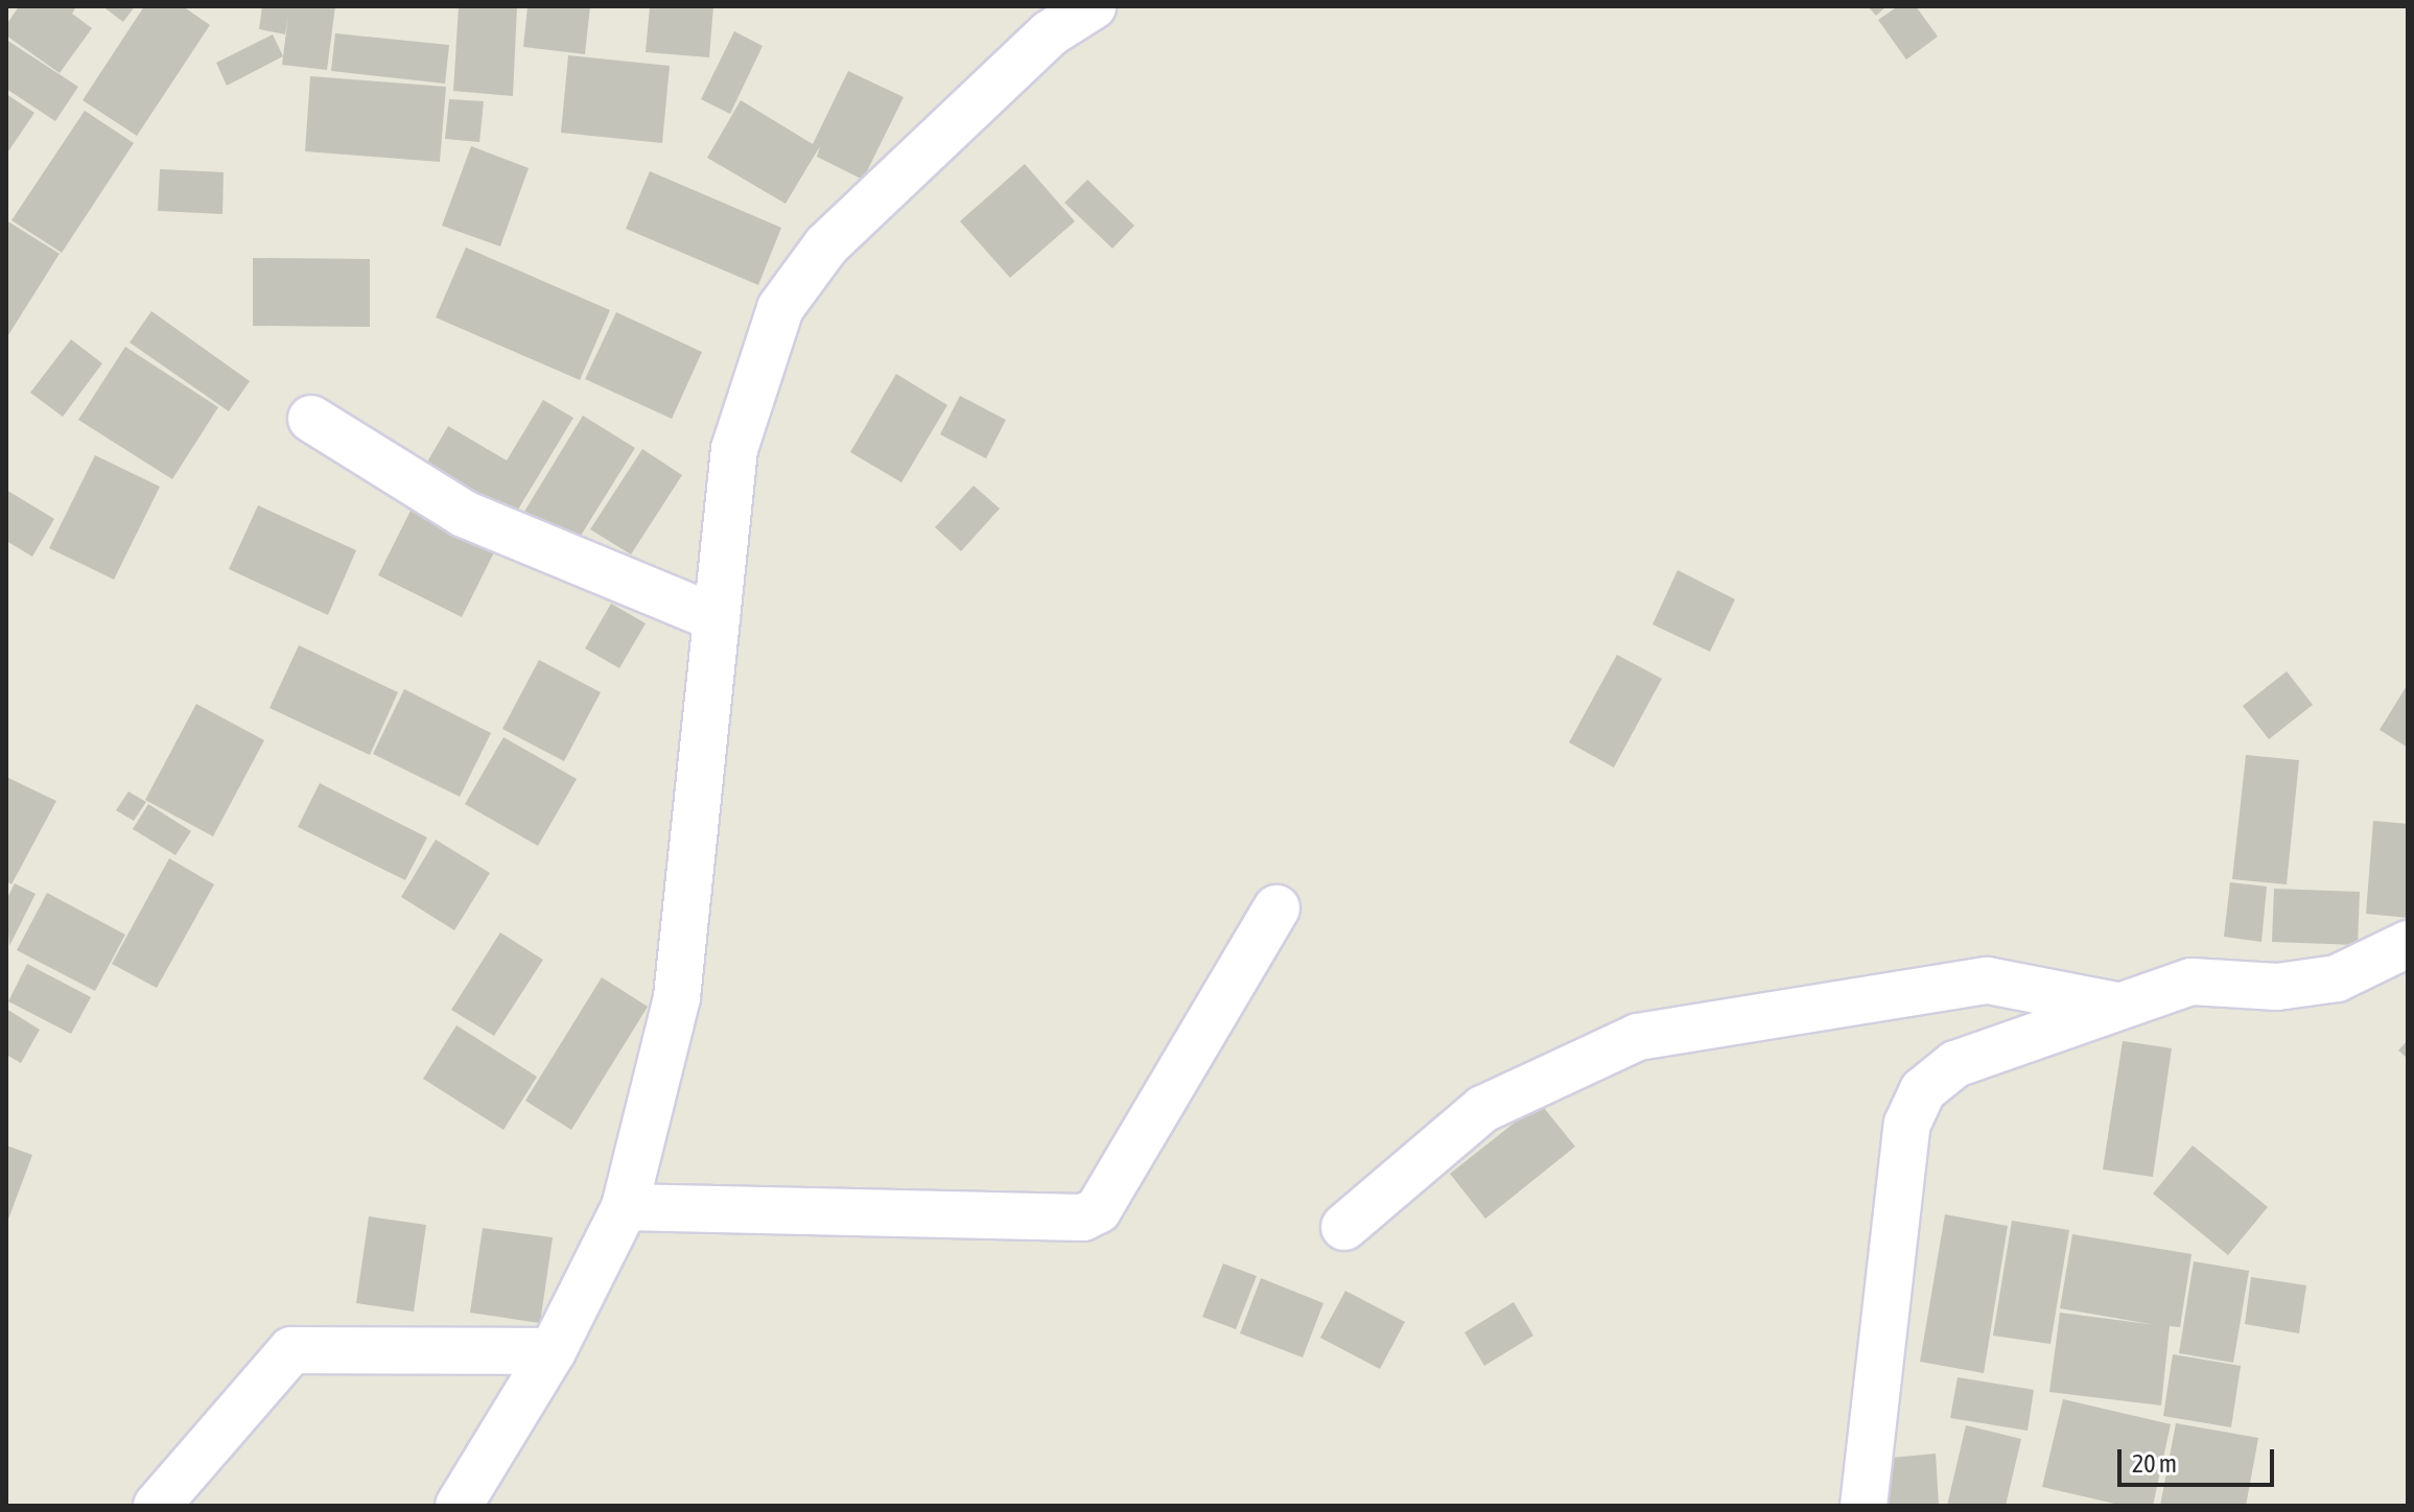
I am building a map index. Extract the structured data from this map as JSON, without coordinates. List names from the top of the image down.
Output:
{
  "scale_bar": "20 m"
}
